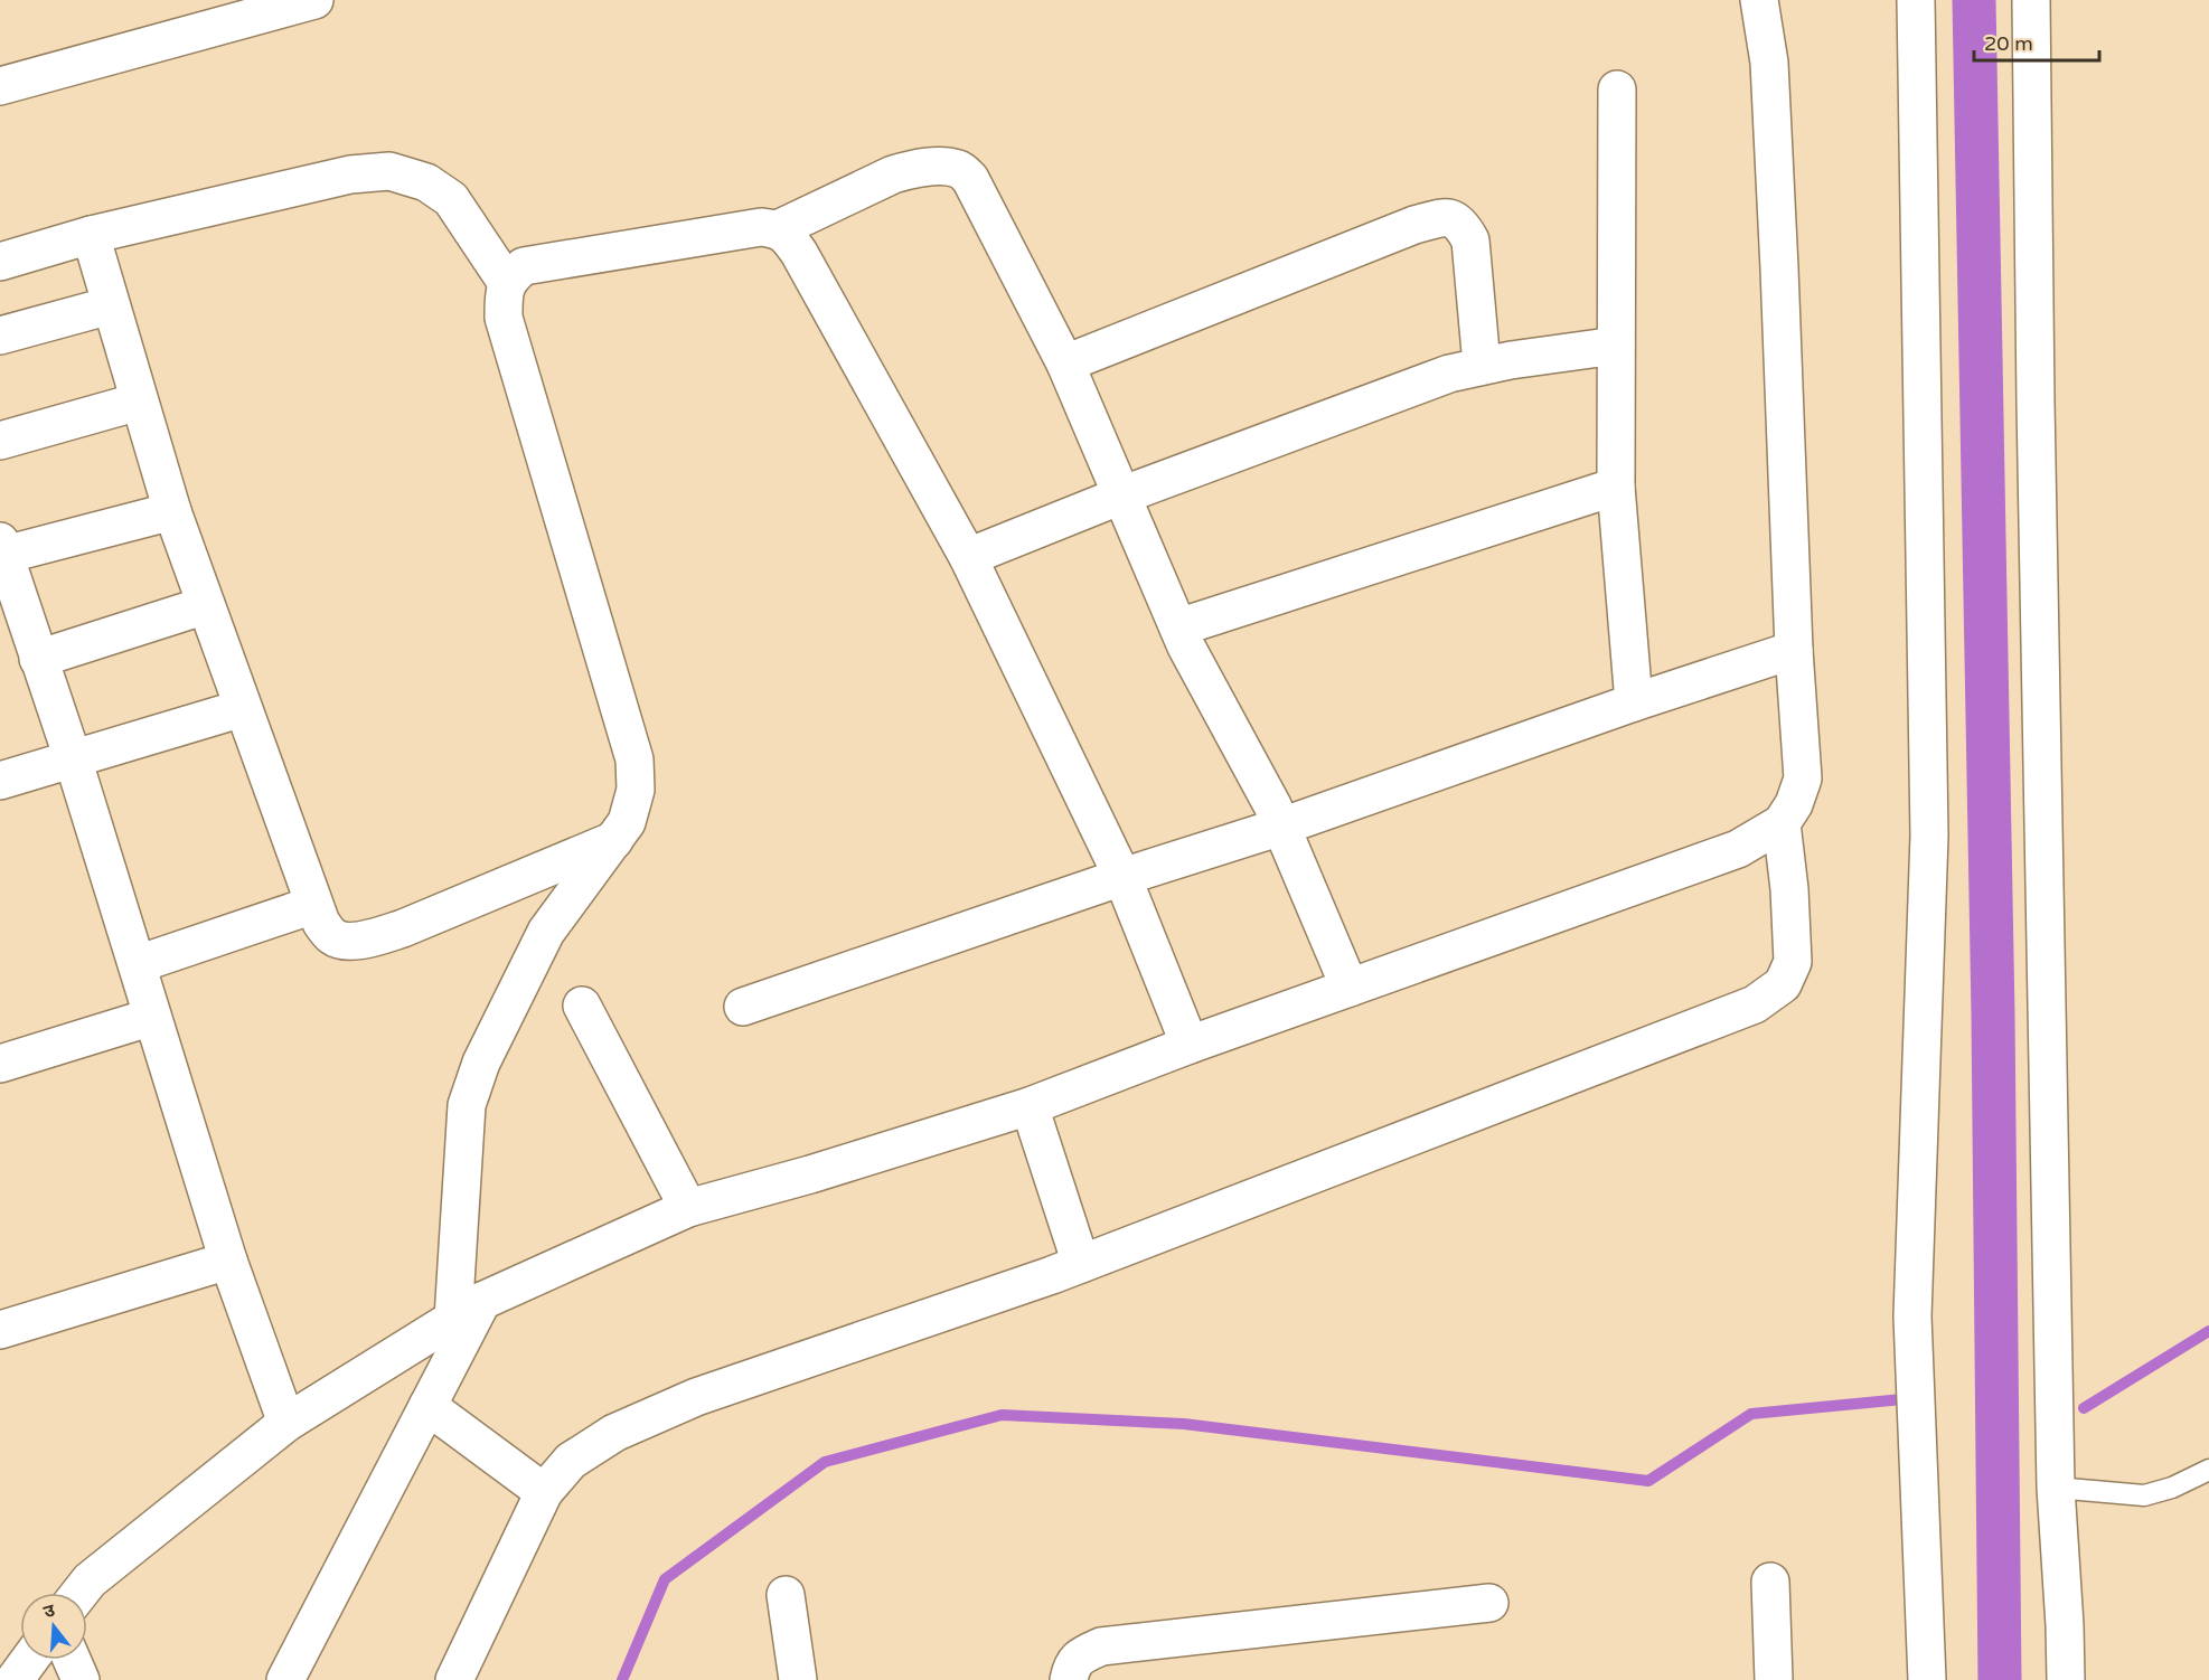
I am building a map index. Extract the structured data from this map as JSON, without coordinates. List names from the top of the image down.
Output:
{
  "scale_bar": "20 m",
  "north": "top"
}
